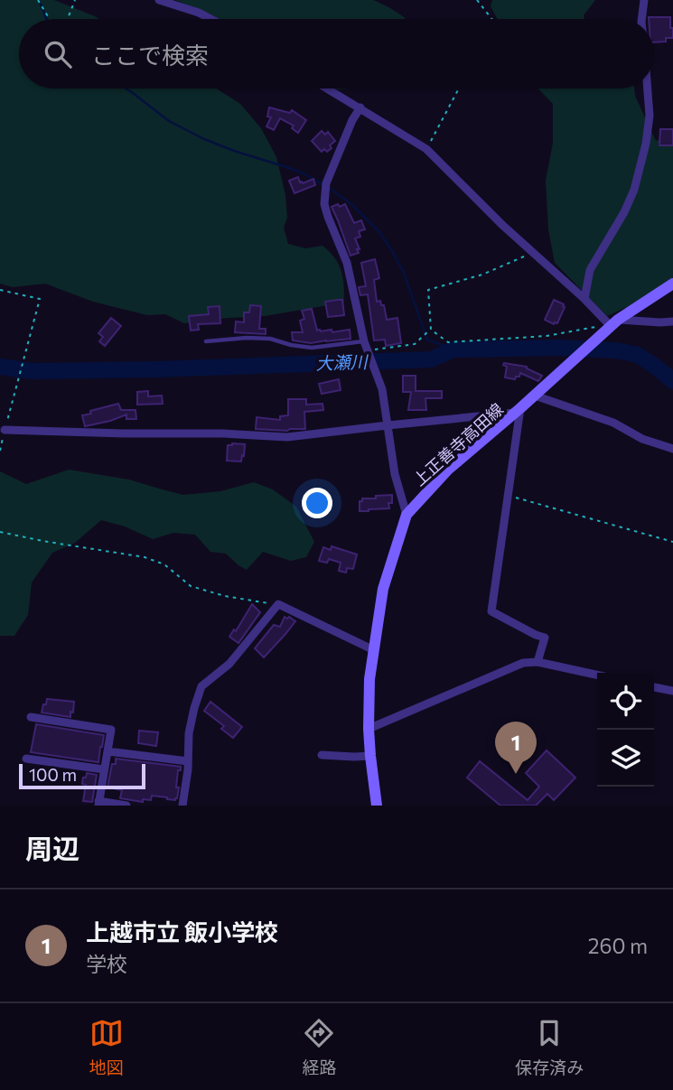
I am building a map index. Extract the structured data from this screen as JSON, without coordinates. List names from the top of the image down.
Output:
{
  "streets": {
    "main road": ["上正善寺高田線"]
  },
  "water": ["大瀬川"],
  "scale_bar": "100 m",
  "page": {
    "search": "ここで検索",
    "pins": "1",
    "scale": "100 m",
    "heading": "周辺",
    "list": [
      {
        "mark": "1",
        "name": "上越市立 飯小学校",
        "note": "学校",
        "value": "260 m"
      }
    ],
    "nav": ["地図", "経路", "保存済み"]
  }
}
